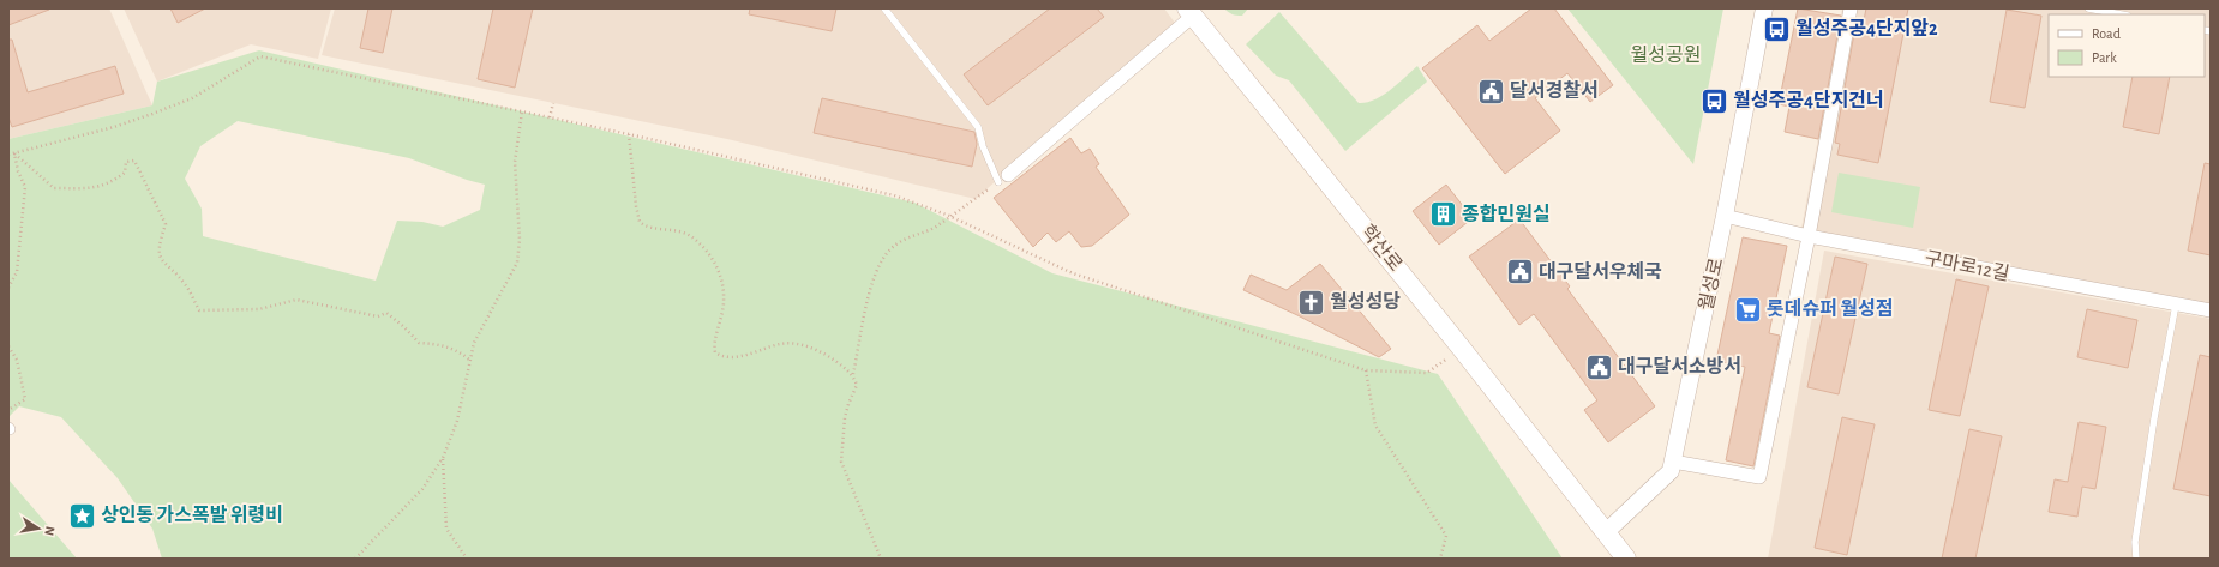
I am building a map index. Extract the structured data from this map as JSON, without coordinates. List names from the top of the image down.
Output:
{
  "streets": {
    "main road": ["학산로"],
    "street": ["구마로12길", "월성로"]
  },
  "crossings": [
    ["학산로", "월성로"],
    ["구마로12길", "월성로"]
  ],
  "parks": ["월성공원"],
  "places": {
    "bus stop": ["월성주공4단지앞2", "월성주공4단지건너"],
    "public building": ["달서경찰서", "대구달서우체국", "대구달서소방서"],
    "building": ["종합민원실"],
    "church": ["월성성당"],
    "supermarket": ["롯데슈퍼 월성점"],
    "place": ["상인동 가스폭발 위령비"]
  },
  "legend": ["Road", "Park"],
  "north": "right"
}
